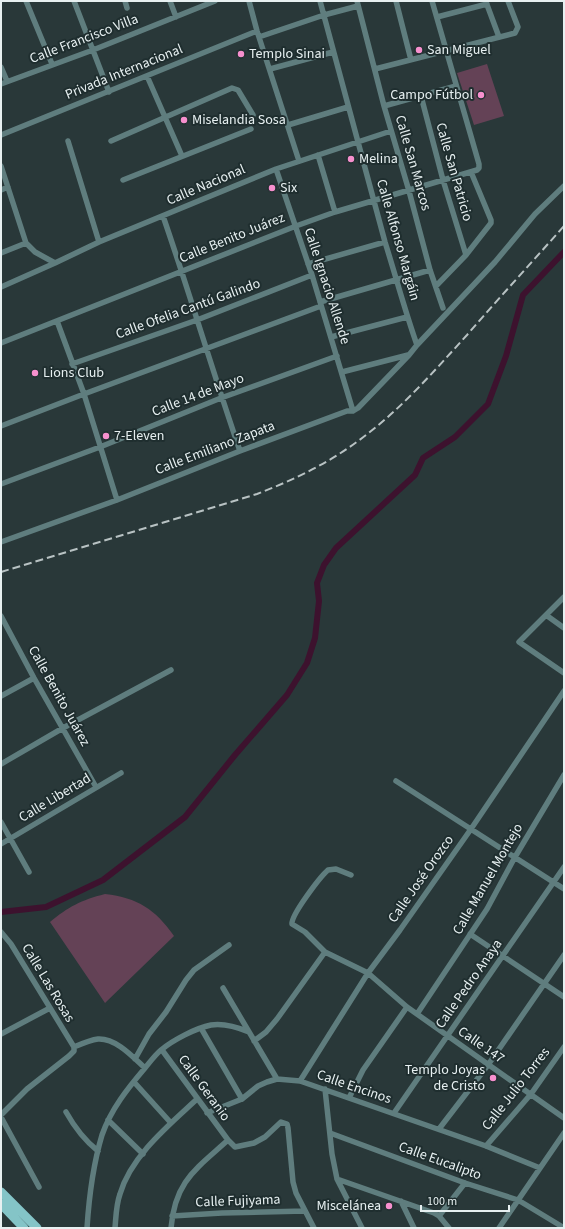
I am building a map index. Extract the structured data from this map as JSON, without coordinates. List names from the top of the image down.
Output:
{
  "streets": {
    "street": [
      "Calle Francisco Villa",
      "Privada Internacional",
      "Calle San Marcos",
      "Calle San Patricio",
      "Calle Nacional",
      "Calle Benito Juárez",
      "Calle Alfonso Margáin",
      "Calle Ignacio Allende",
      "Calle Ofelia Cantú Galindo",
      "Calle 14 de Mayo",
      "Calle Emiliano Zapata",
      "Calle Libertad",
      "Calle José Orozco",
      "Calle Manuel Montejo",
      "Calle Las Rosas",
      "Calle Pedro Anaya",
      "Calle 147",
      "Calle Encinos",
      "Calle Geranio",
      "Calle Julio Torres",
      "Calle Eucalipto",
      "Calle Fujiyama"
    ]
  },
  "crossings": [
    ["Calle San Marcos", "Calle Nacional"],
    ["Calle San Marcos", "Calle Benito Juárez"],
    ["Calle San Patricio", "Calle Benito Juárez"],
    ["Calle Nacional", "Calle Alfonso Margáin"],
    ["Calle Nacional", "Calle Ignacio Allende"],
    ["Calle Benito Juárez", "Calle Alfonso Margáin"],
    ["Calle Benito Juárez", "Calle Ignacio Allende"],
    ["Calle Benito Juárez", "Calle Libertad"],
    ["Calle Alfonso Margáin", "Calle Emiliano Zapata"],
    ["Calle Ignacio Allende", "Calle Ofelia Cantú Galindo"],
    ["Calle Ignacio Allende", "Calle 14 de Mayo"],
    ["Calle Ignacio Allende", "Calle Emiliano Zapata"],
    ["Calle José Orozco", "Calle 147"],
    ["Calle José Orozco", "Calle Encinos"],
    ["Calle Manuel Montejo", "Calle 147"],
    ["Calle Pedro Anaya", "Calle 147"],
    ["Calle Pedro Anaya", "Calle Encinos"],
    ["Calle 147", "Calle Julio Torres"],
    ["Calle Encinos", "Calle Geranio"],
    ["Calle Encinos", "Calle Julio Torres"]
  ],
  "places": [
    "San Miguel",
    "Templo Sinai",
    "Campo Fútbol",
    "Miselandia Sosa",
    "Melina",
    "Six",
    "Lions Club",
    "7-Eleven",
    "Templo Joyas de Cristo",
    "Miscelánea"
  ],
  "scale_bar": "100 m"
}
